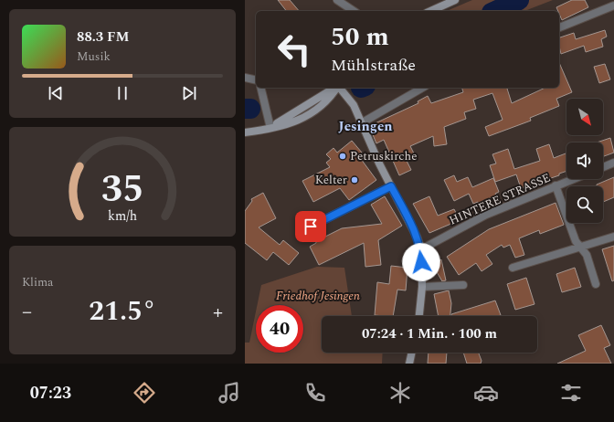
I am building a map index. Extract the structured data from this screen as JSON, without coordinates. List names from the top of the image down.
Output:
{
  "streets": {
    "street": ["HINTERE STRASSE"]
  },
  "districts": ["Jesingen"],
  "parks": ["Friedhof Jesingen"],
  "places": ["Petruskirche", "Kelter"],
  "north": "bottom right",
  "page": {
    "turn": ["50 m", "Mühlstraße"],
    "song": ["88.3 FM", "Musik"],
    "tile": "Klima",
    "heat": ["−", "21.5°", "+"],
    "limit": "40",
    "trip": "07:24 · 1 Min. · 100 m",
    "tabs": "07:23",
    "gauge": ["35", "km/h"]
  }
}
